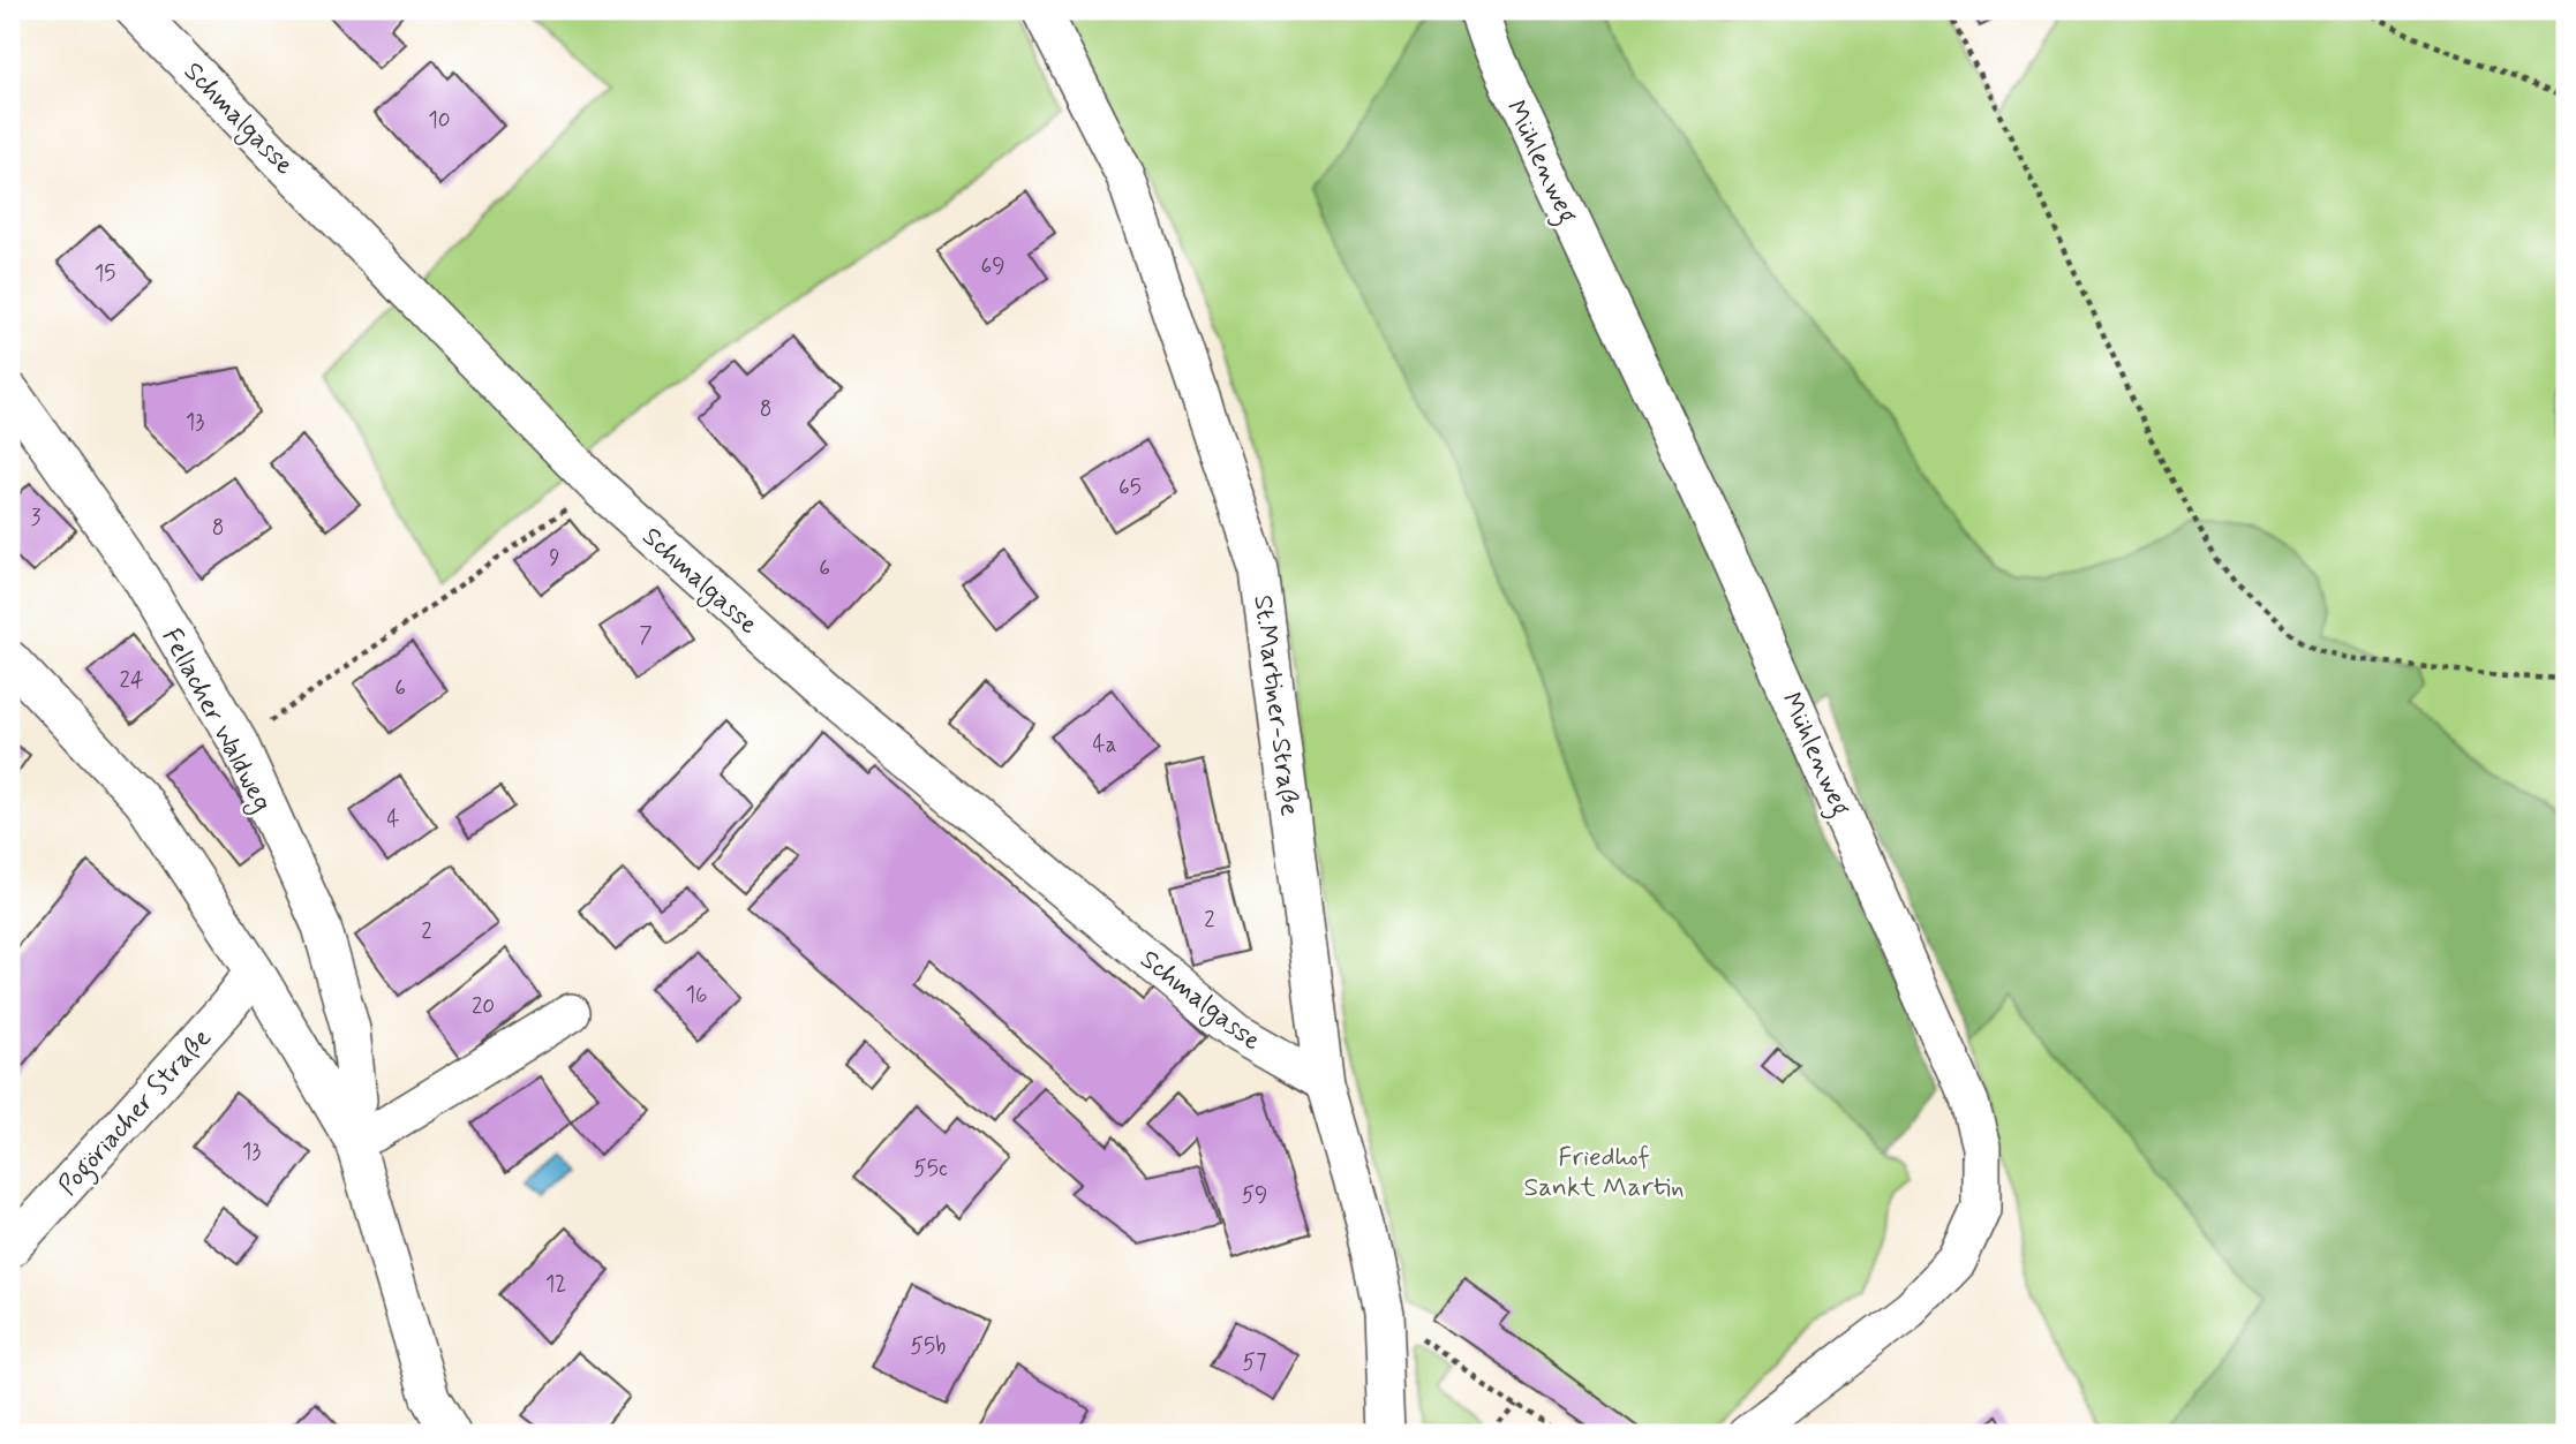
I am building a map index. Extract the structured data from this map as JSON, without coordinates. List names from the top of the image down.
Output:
{
  "streets": {
    "street": [
      "Schmalgasse",
      "Mühlenweg",
      "St.Martiner-Straße",
      "Fellacher Waldweg",
      "Pogöriacher Straße"
    ]
  },
  "crossings": [
    ["Schmalgasse", "St.Martiner-Straße"]
  ],
  "parks": ["Friedhof Sankt Martin"],
  "house_numbers": [
    "10",
    "69",
    "15",
    "8",
    "13",
    "65",
    "3",
    "8",
    "9",
    "6",
    "7",
    "24",
    "6",
    "4a",
    "4",
    "2",
    "2",
    "16",
    "20",
    "13",
    "55c",
    "59",
    "12",
    "55b",
    "57"
  ]
}
